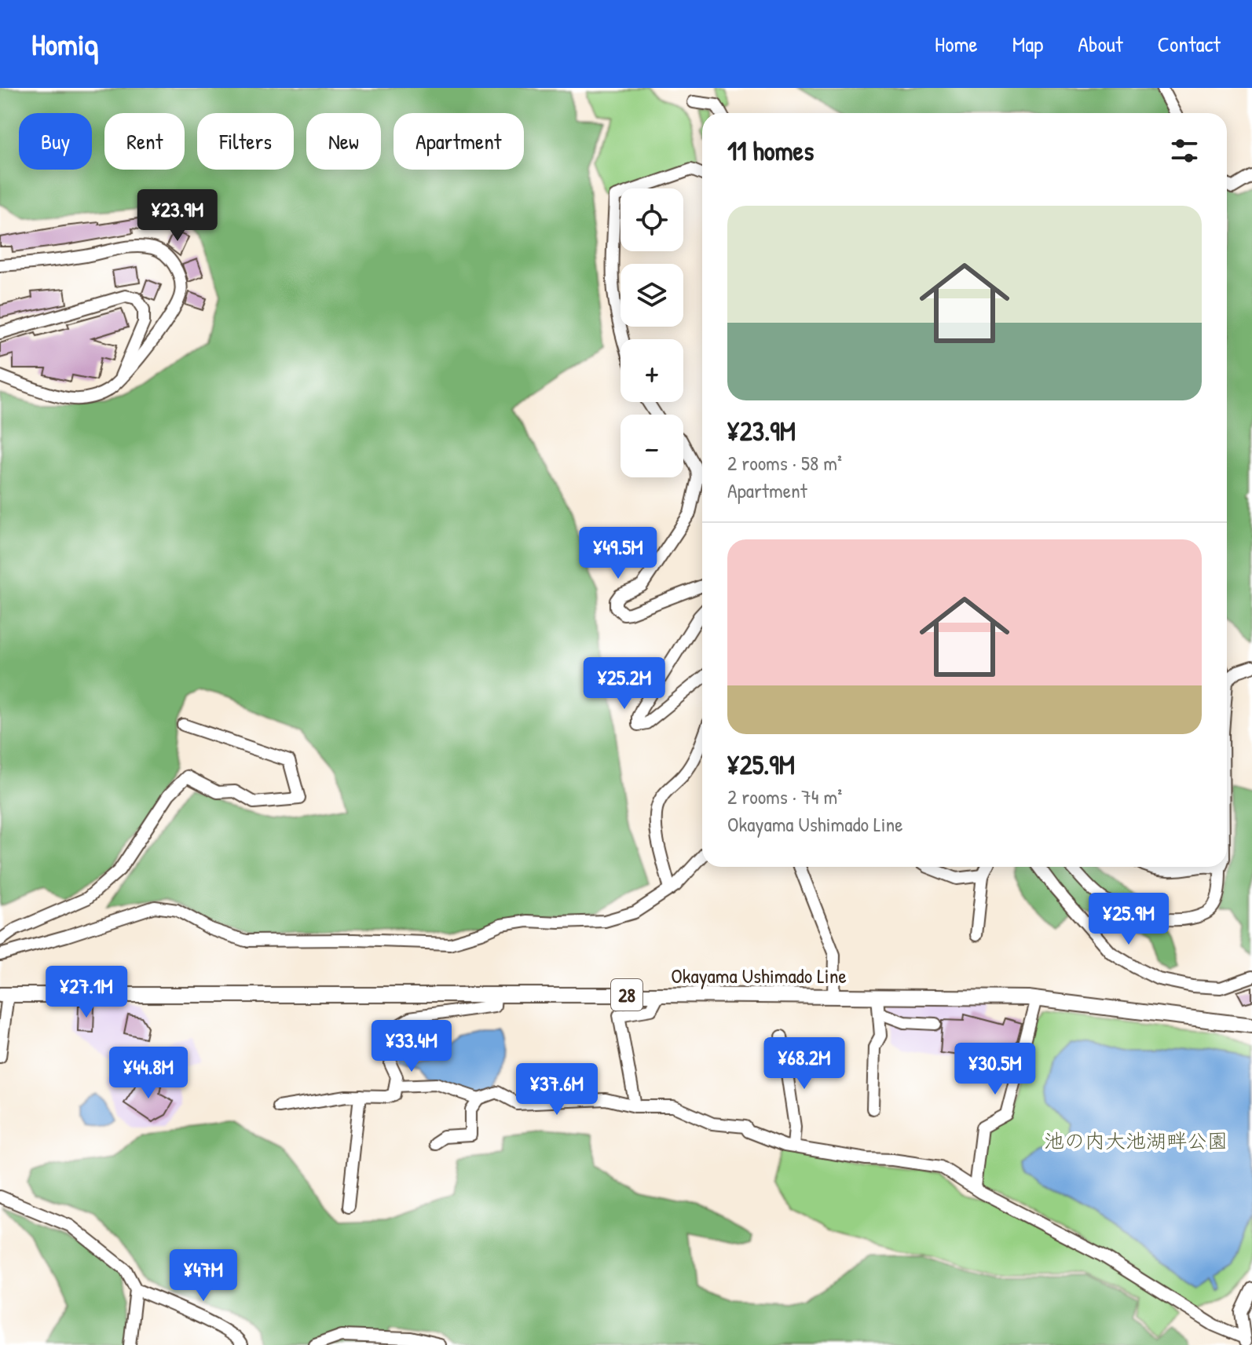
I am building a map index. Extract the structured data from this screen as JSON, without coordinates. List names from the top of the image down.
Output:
{
  "streets": {
    "main road": ["Okayama Ushimado Line", "28"]
  },
  "parks": ["池の内大池湖畔公園"],
  "page": {
    "header": "Homiq",
    "nav": [
      "Home",
      "Map",
      "About",
      "Contact"
    ],
    "chip": [
      "Buy",
      "Rent",
      "Filters",
      "New",
      "Apartment"
    ],
    "heading": "11 homes",
    "map_buttons": ["+", "−"],
    "list": [
      {
        "name": "¥23.9M",
        "note": "2 rooms · 58 m² · Apartment"
      },
      {
        "name": "¥25.9M",
        "note": "2 rooms · 74 m² · Okayama Ushimado Line"
      }
    ],
    "price": [
      "¥23.9M",
      "¥49.5M",
      "¥25.2M",
      "¥25.9M",
      "¥27.1M",
      "¥33.4M",
      "¥68.2M",
      "¥30.5M",
      "¥44.8M",
      "¥37.6M",
      "¥47M"
    ]
  }
}
